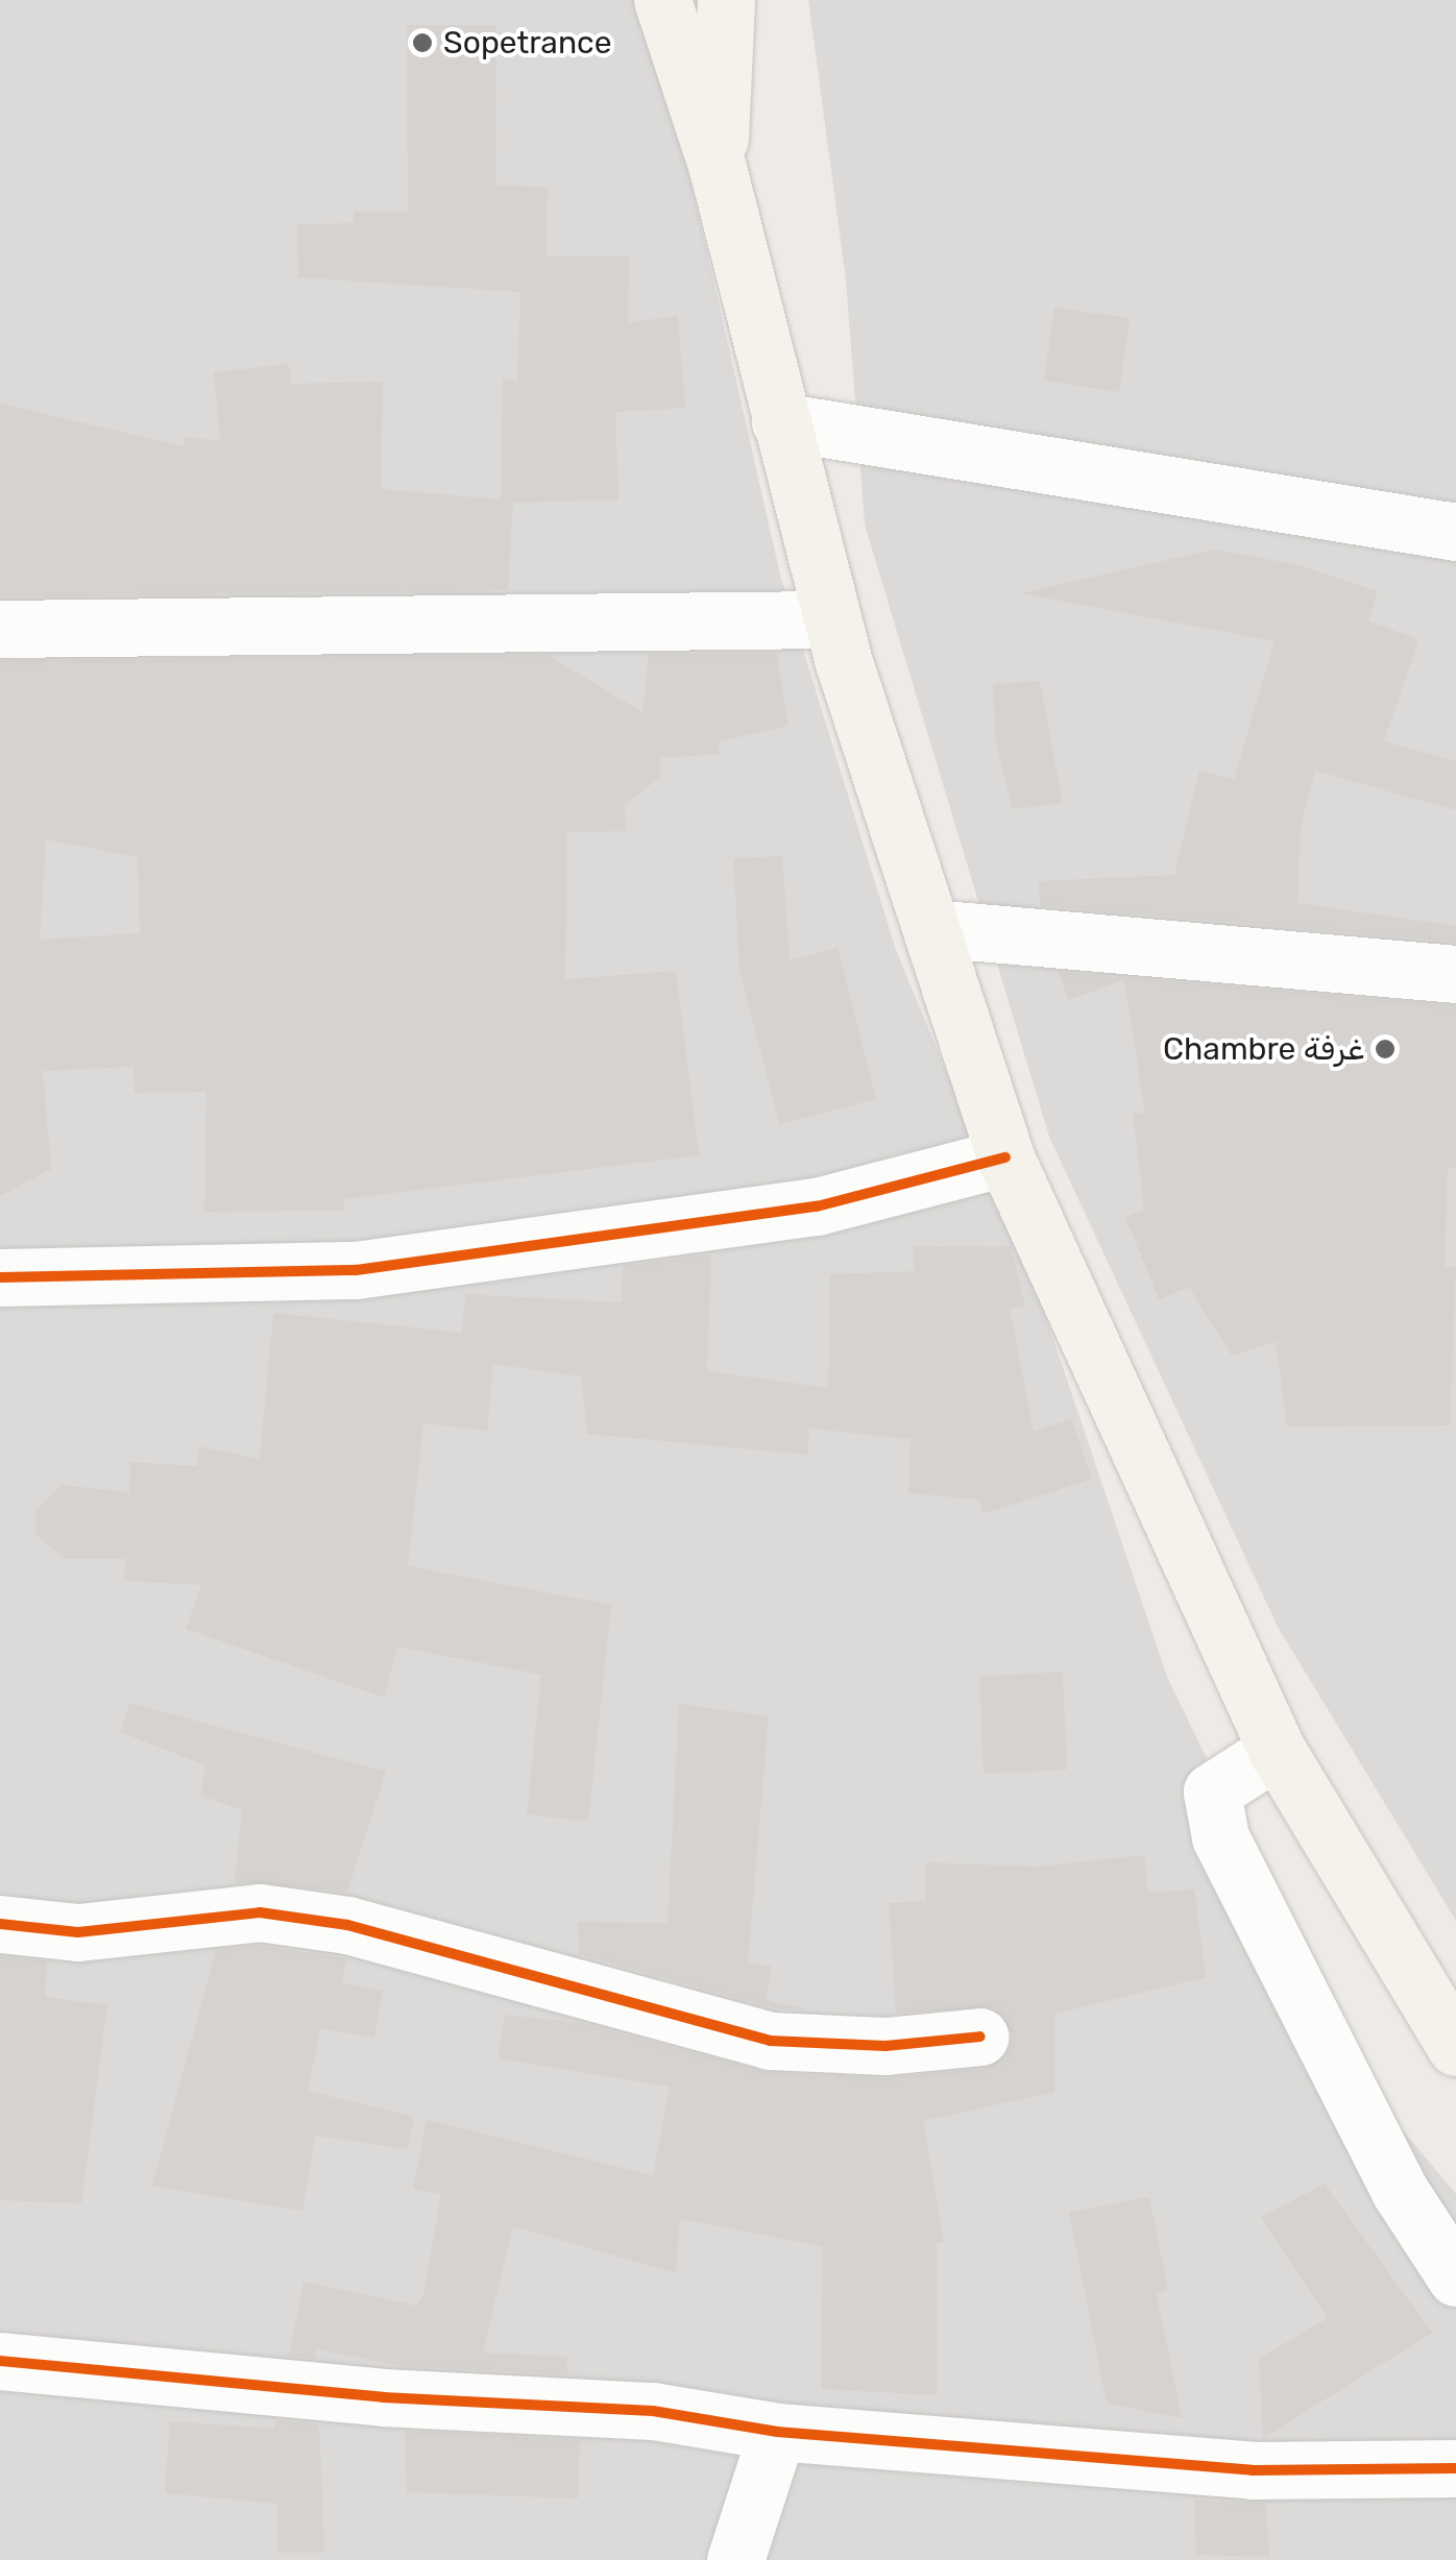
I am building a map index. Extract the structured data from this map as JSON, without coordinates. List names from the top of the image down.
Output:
{
  "places": ["Sopetrance", "Chambre غرفة"]
}
